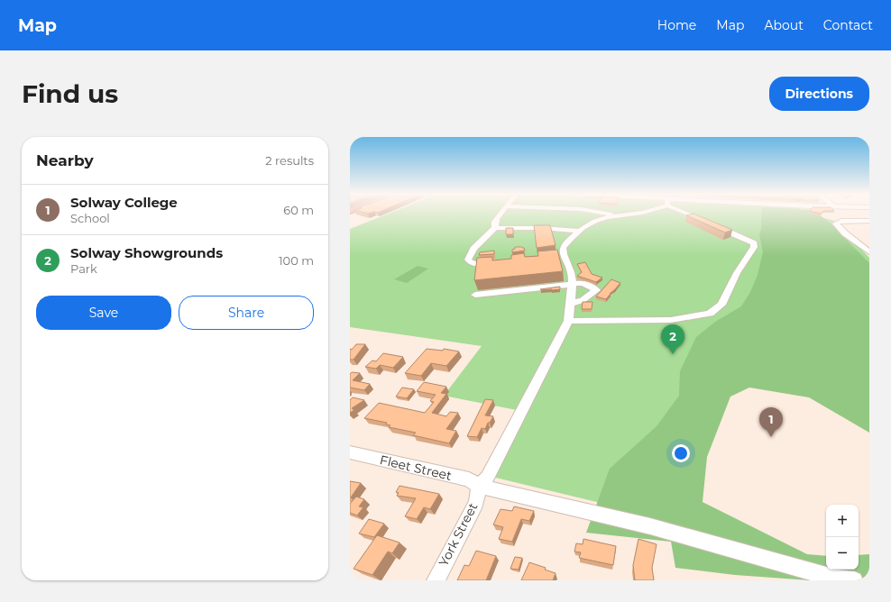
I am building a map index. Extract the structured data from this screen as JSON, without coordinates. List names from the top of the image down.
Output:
{
  "streets": {
    "street": ["Fleet Street", "York Street"]
  },
  "crossings": [
    ["Fleet Street", "York Street"]
  ],
  "page": {
    "header": "Map",
    "nav": [
      "Home",
      "Map",
      "About",
      "Contact"
    ],
    "buttons": [
      "Directions",
      ["Save", "Share"]
    ],
    "title": "Find us",
    "heading": ["Nearby", "2 results"],
    "list": [
      {
        "mark": "1",
        "name": "Solway College",
        "note": "School",
        "value": "60 m"
      },
      {
        "mark": "2",
        "name": "Solway Showgrounds",
        "note": "Park",
        "value": "100 m"
      }
    ],
    "pins": ["2", "1"],
    "map_buttons": ["+", "−"]
  }
}
